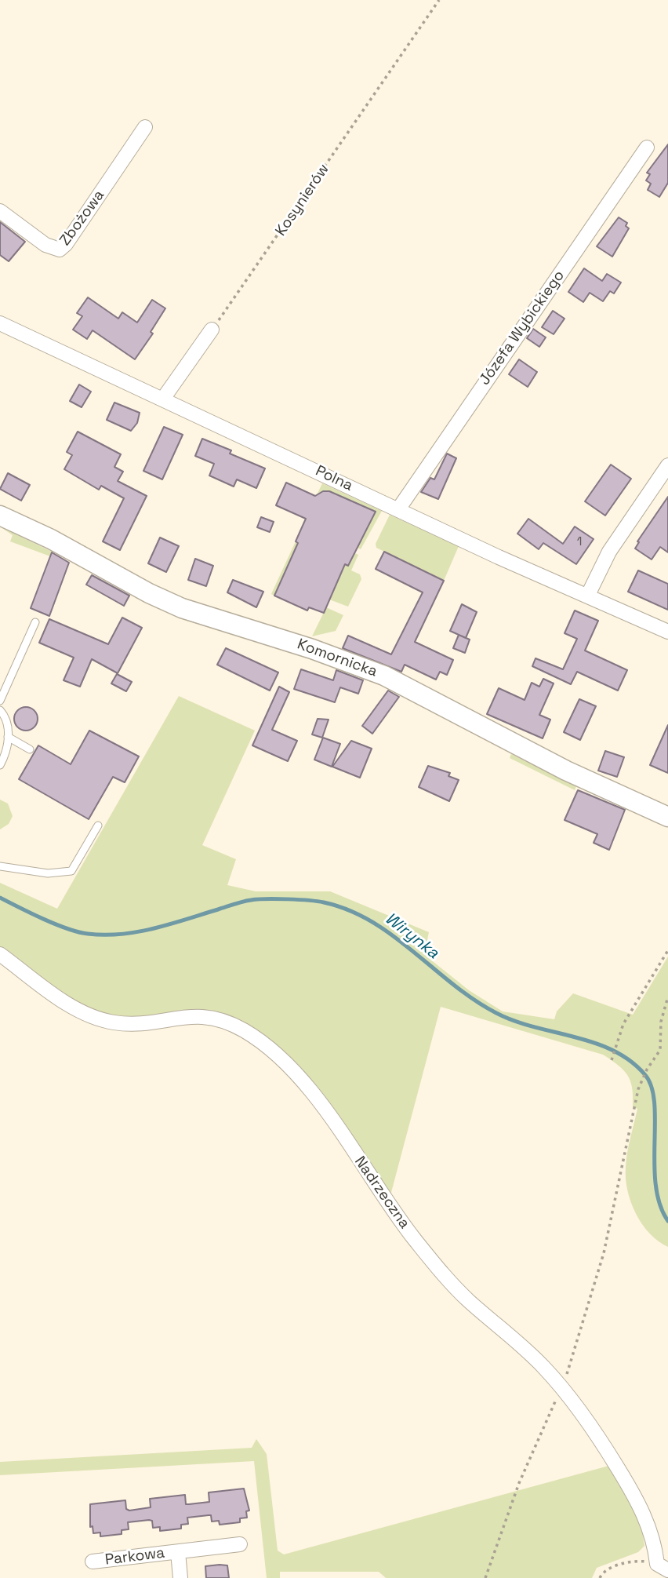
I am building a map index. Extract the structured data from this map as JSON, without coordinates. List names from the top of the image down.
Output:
{
  "streets": {
    "street": [
      "Zbożowa",
      "Józefa Wybickiego",
      "Polna",
      "Komornicka",
      "Nadrzeczna",
      "Parkowa"
    ],
    "path": ["Kosynierów"]
  },
  "crossings": [
    ["Józefa Wybickiego", "Polna"]
  ],
  "water": ["Wirynka"],
  "house_numbers": ["1"]
}
